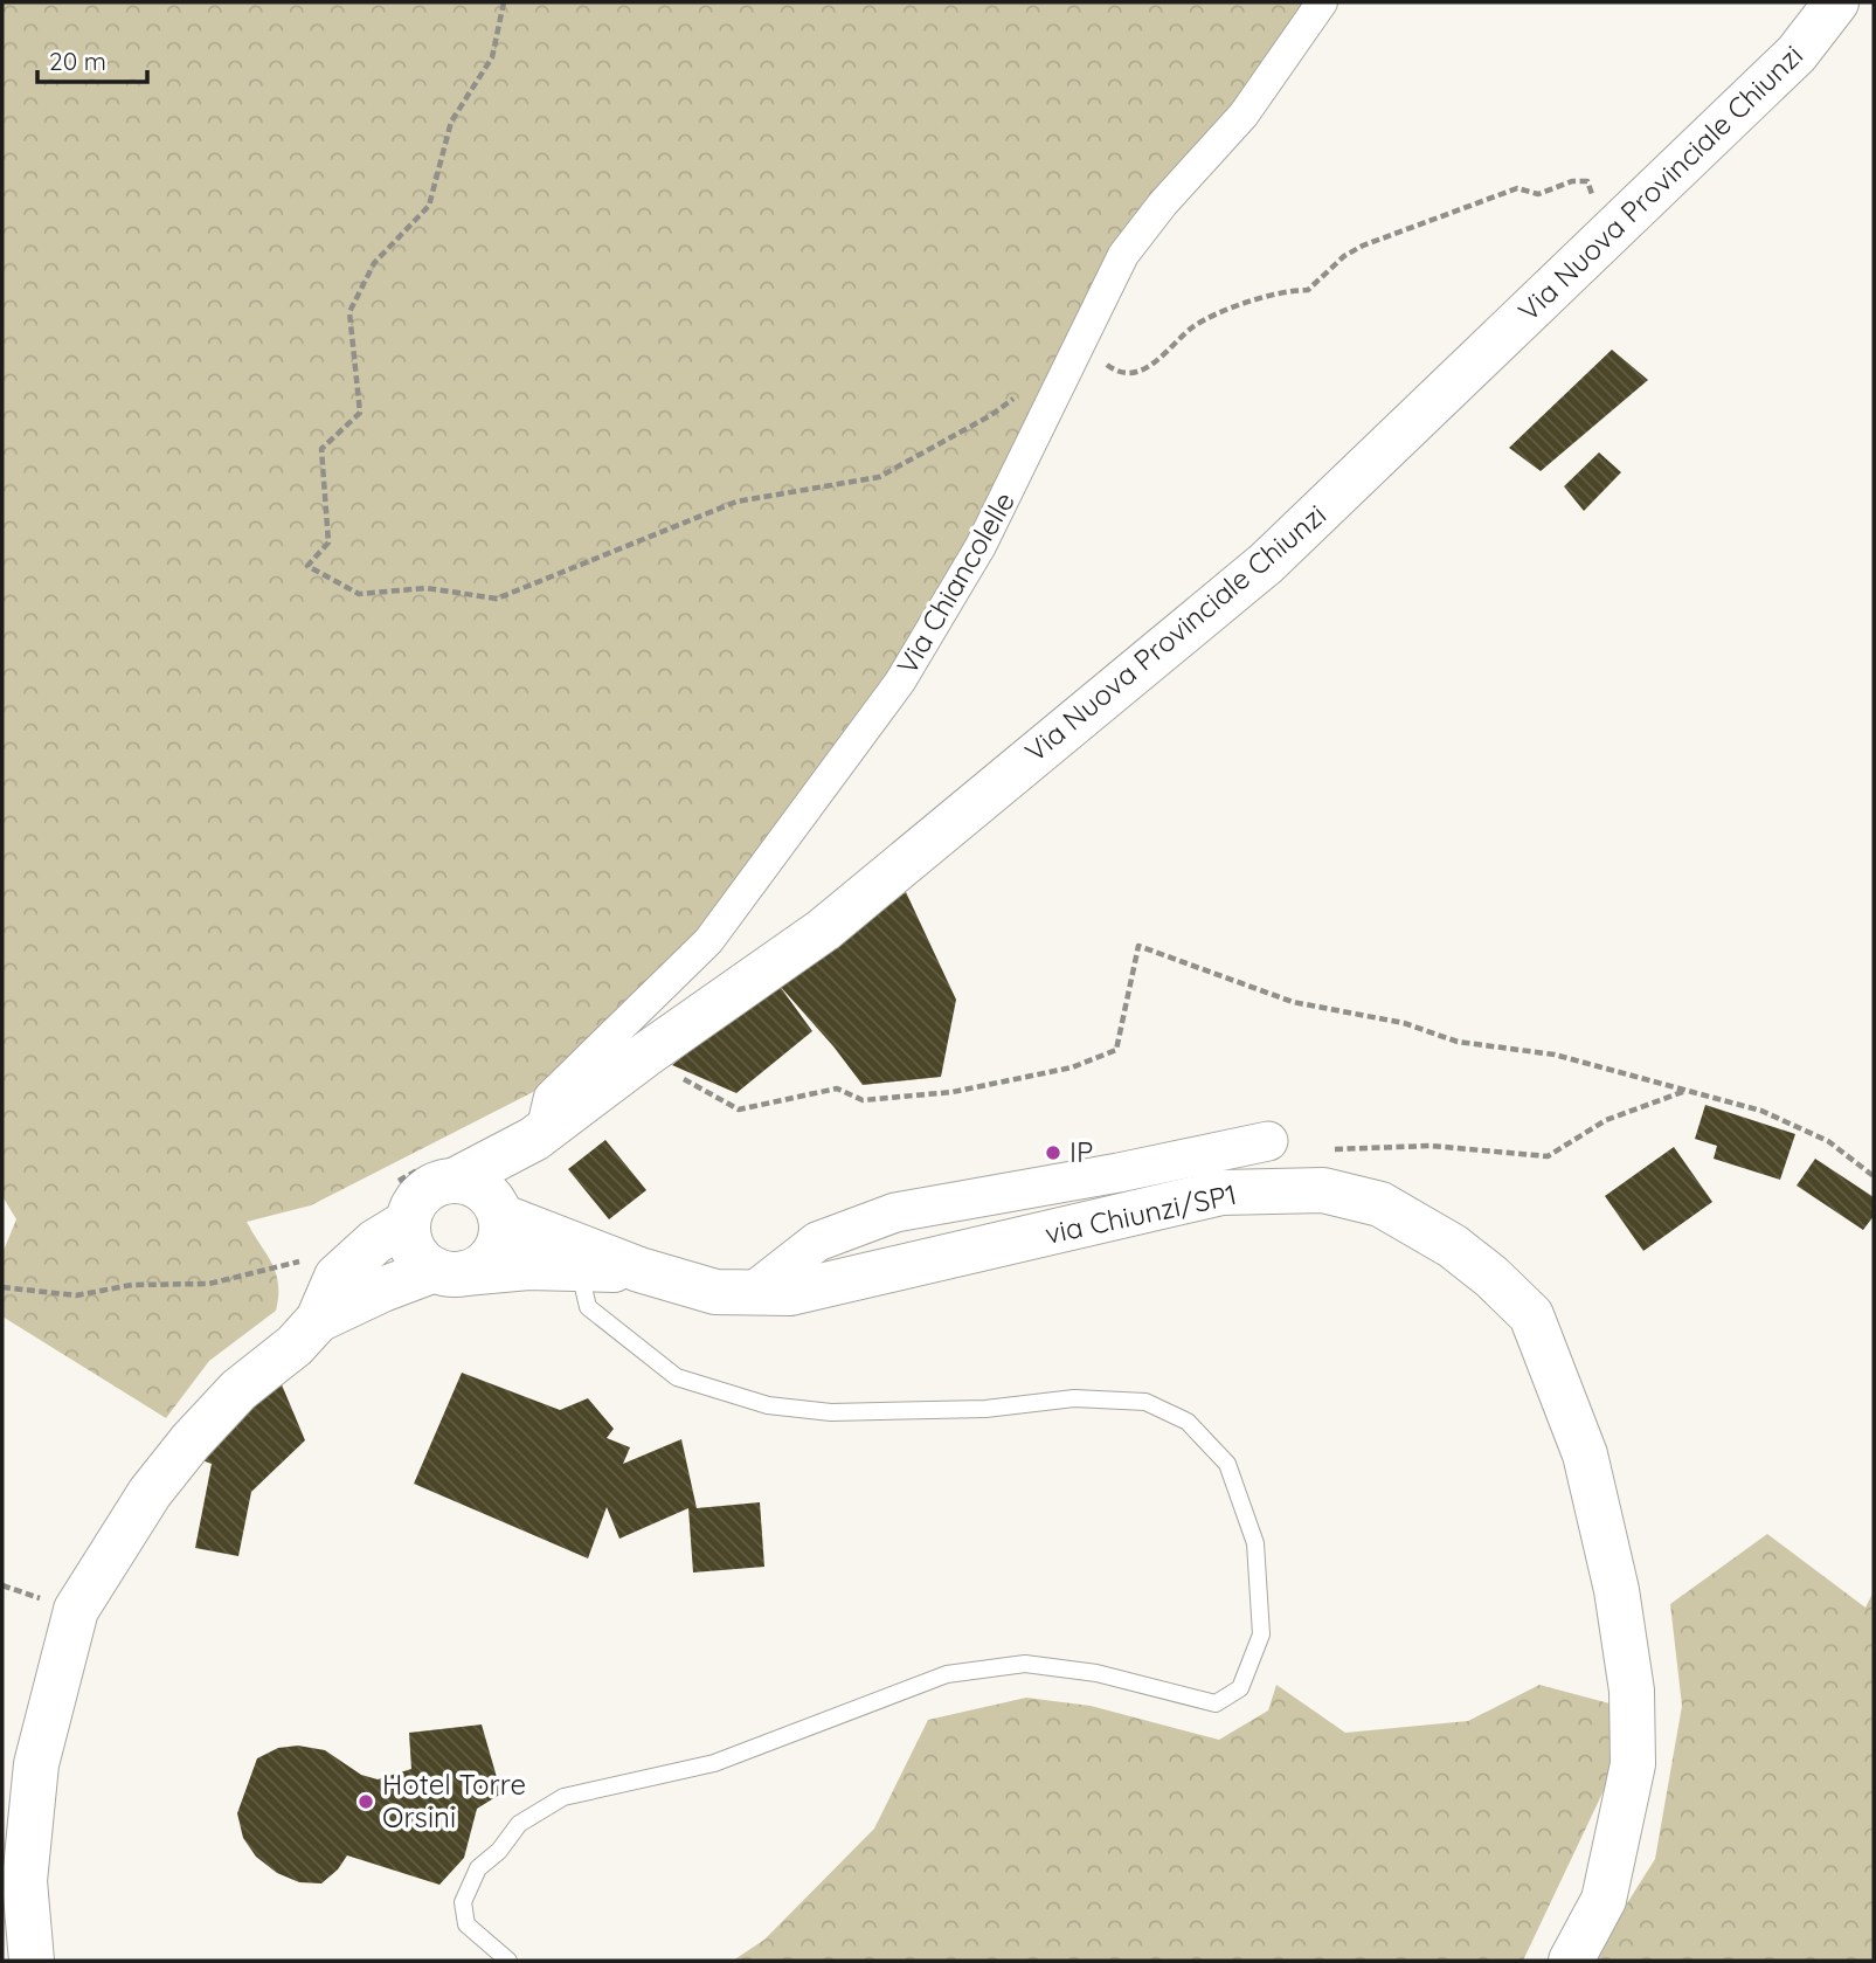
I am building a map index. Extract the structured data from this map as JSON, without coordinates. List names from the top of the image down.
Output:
{
  "streets": {
    "main road": ["Via Nuova Provinciale Chiunzi", "via Chiunzi/SP1"],
    "street": ["Via Chiancolelle"]
  },
  "crossings": [
    ["Via Nuova Provinciale Chiunzi", "Via Chiancolelle"]
  ],
  "places": ["IP", "Hotel Torre Orsini"],
  "scale_bar": "20 m"
}
